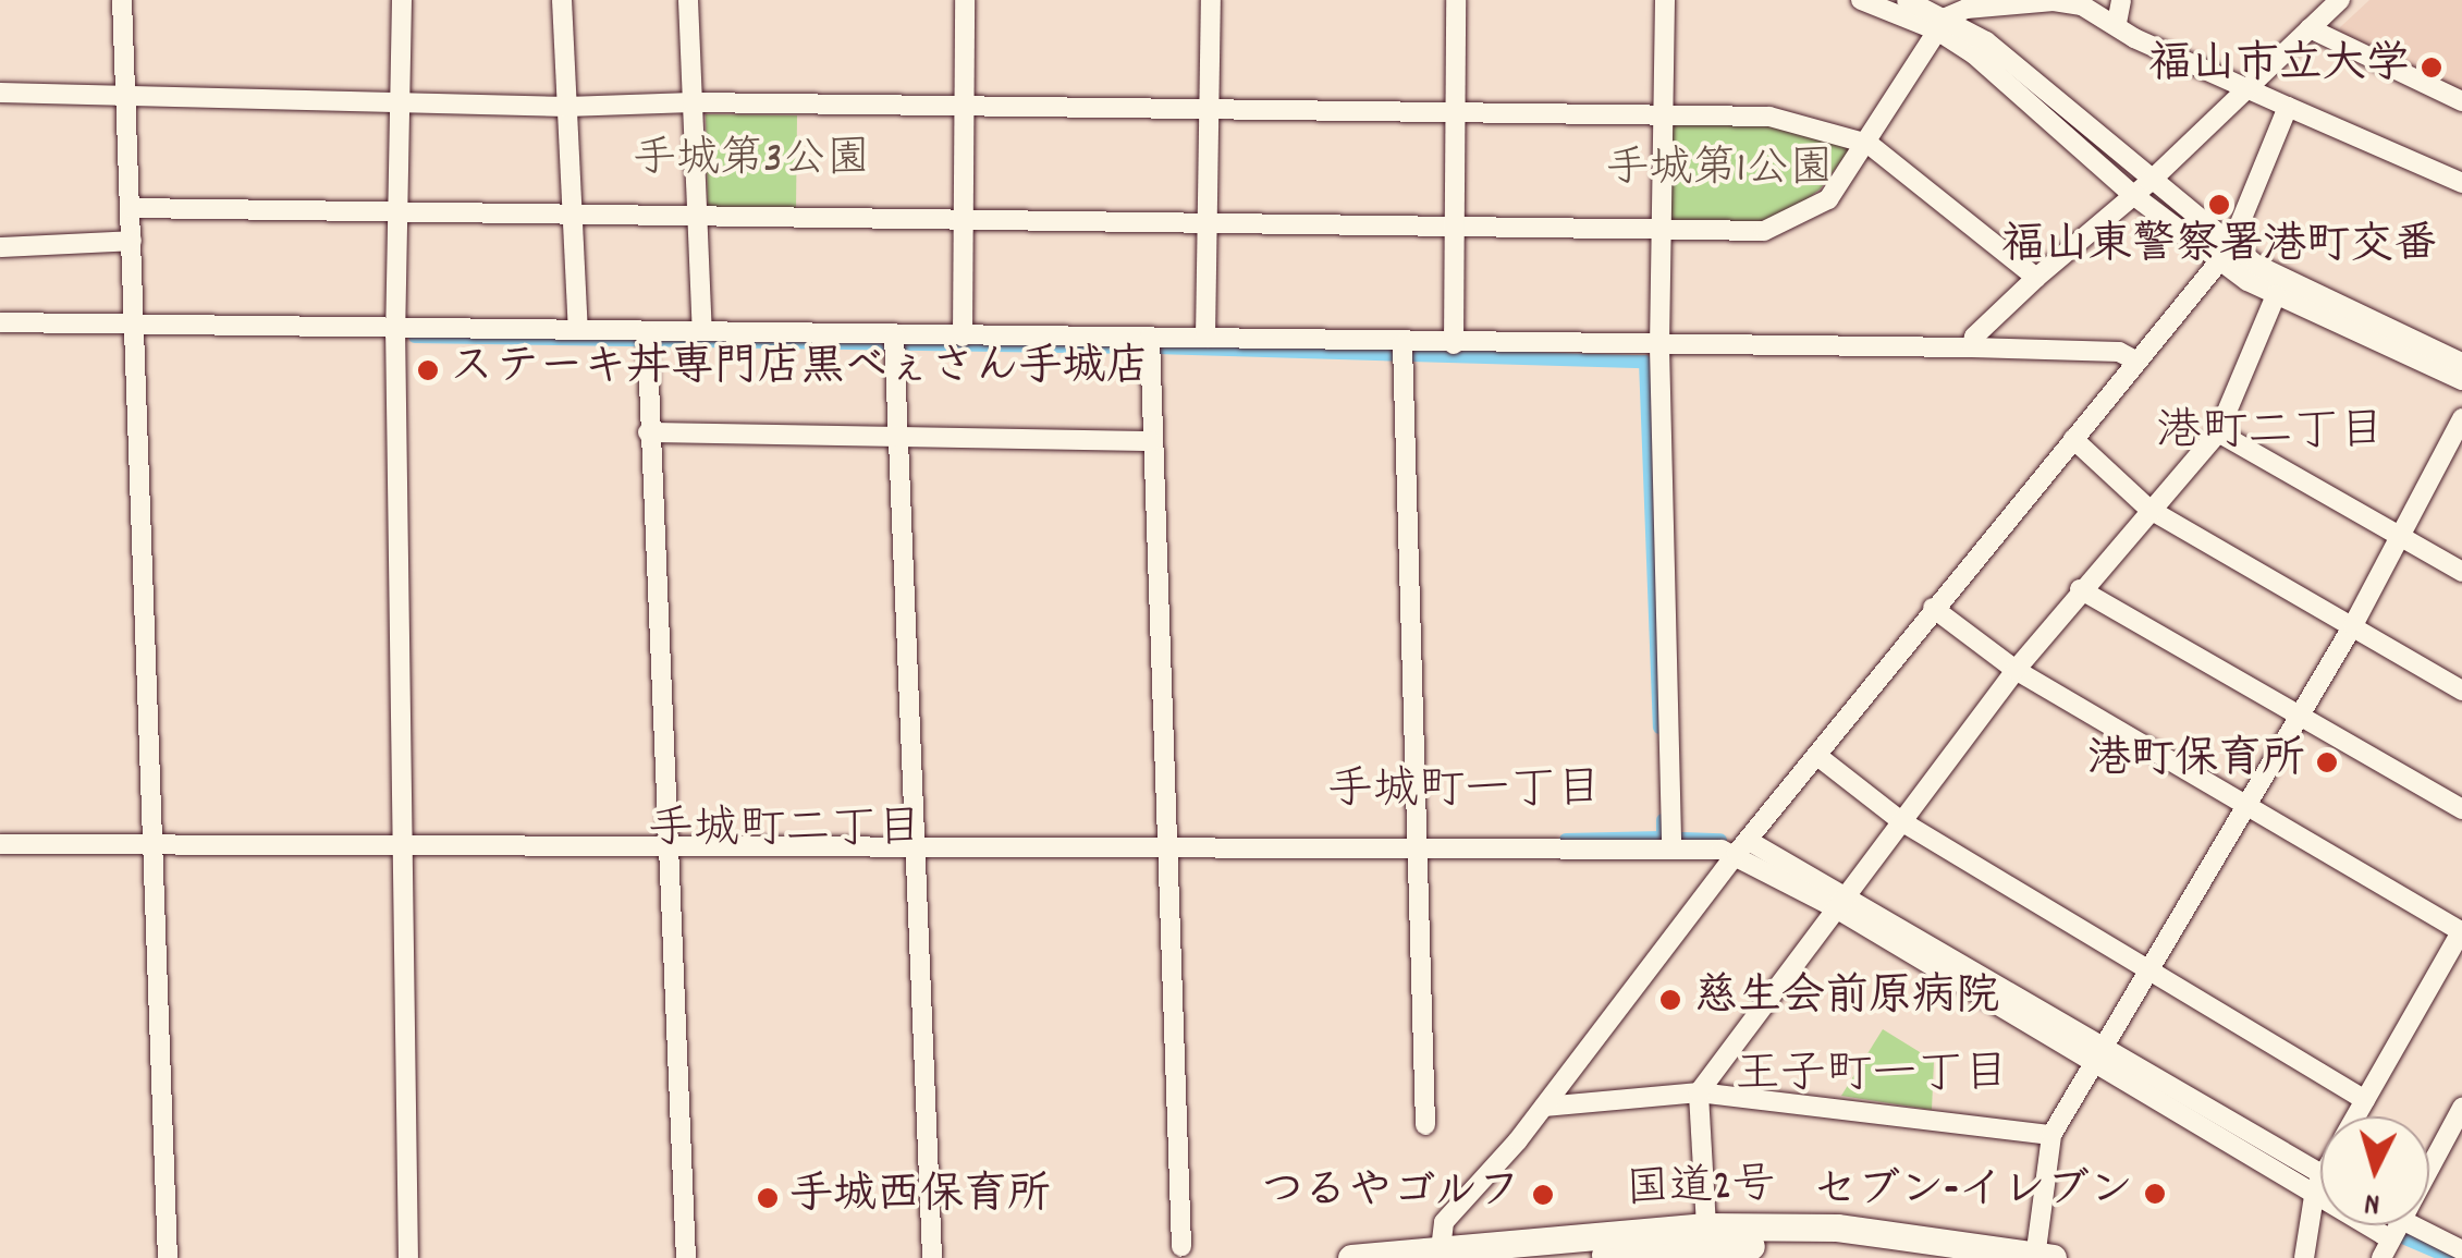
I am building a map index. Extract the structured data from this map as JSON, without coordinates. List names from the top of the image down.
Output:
{
  "streets": {
    "highway": ["国道2号"]
  },
  "districts": [
    "港町二丁目",
    "手城町一丁目",
    "手城町二丁目",
    "王子町一丁目"
  ],
  "parks": ["手城第3公園", "手城第1公園"],
  "places": [
    "福山市立大学",
    "福山東警察署港町交番",
    "ステーキ丼専門店黒べぇさん手城店",
    "港町保育所",
    "慈生会前原病院",
    "セブン-イレブン",
    "つるやゴルフ",
    "手城西保育所"
  ],
  "north": "bottom"
}
